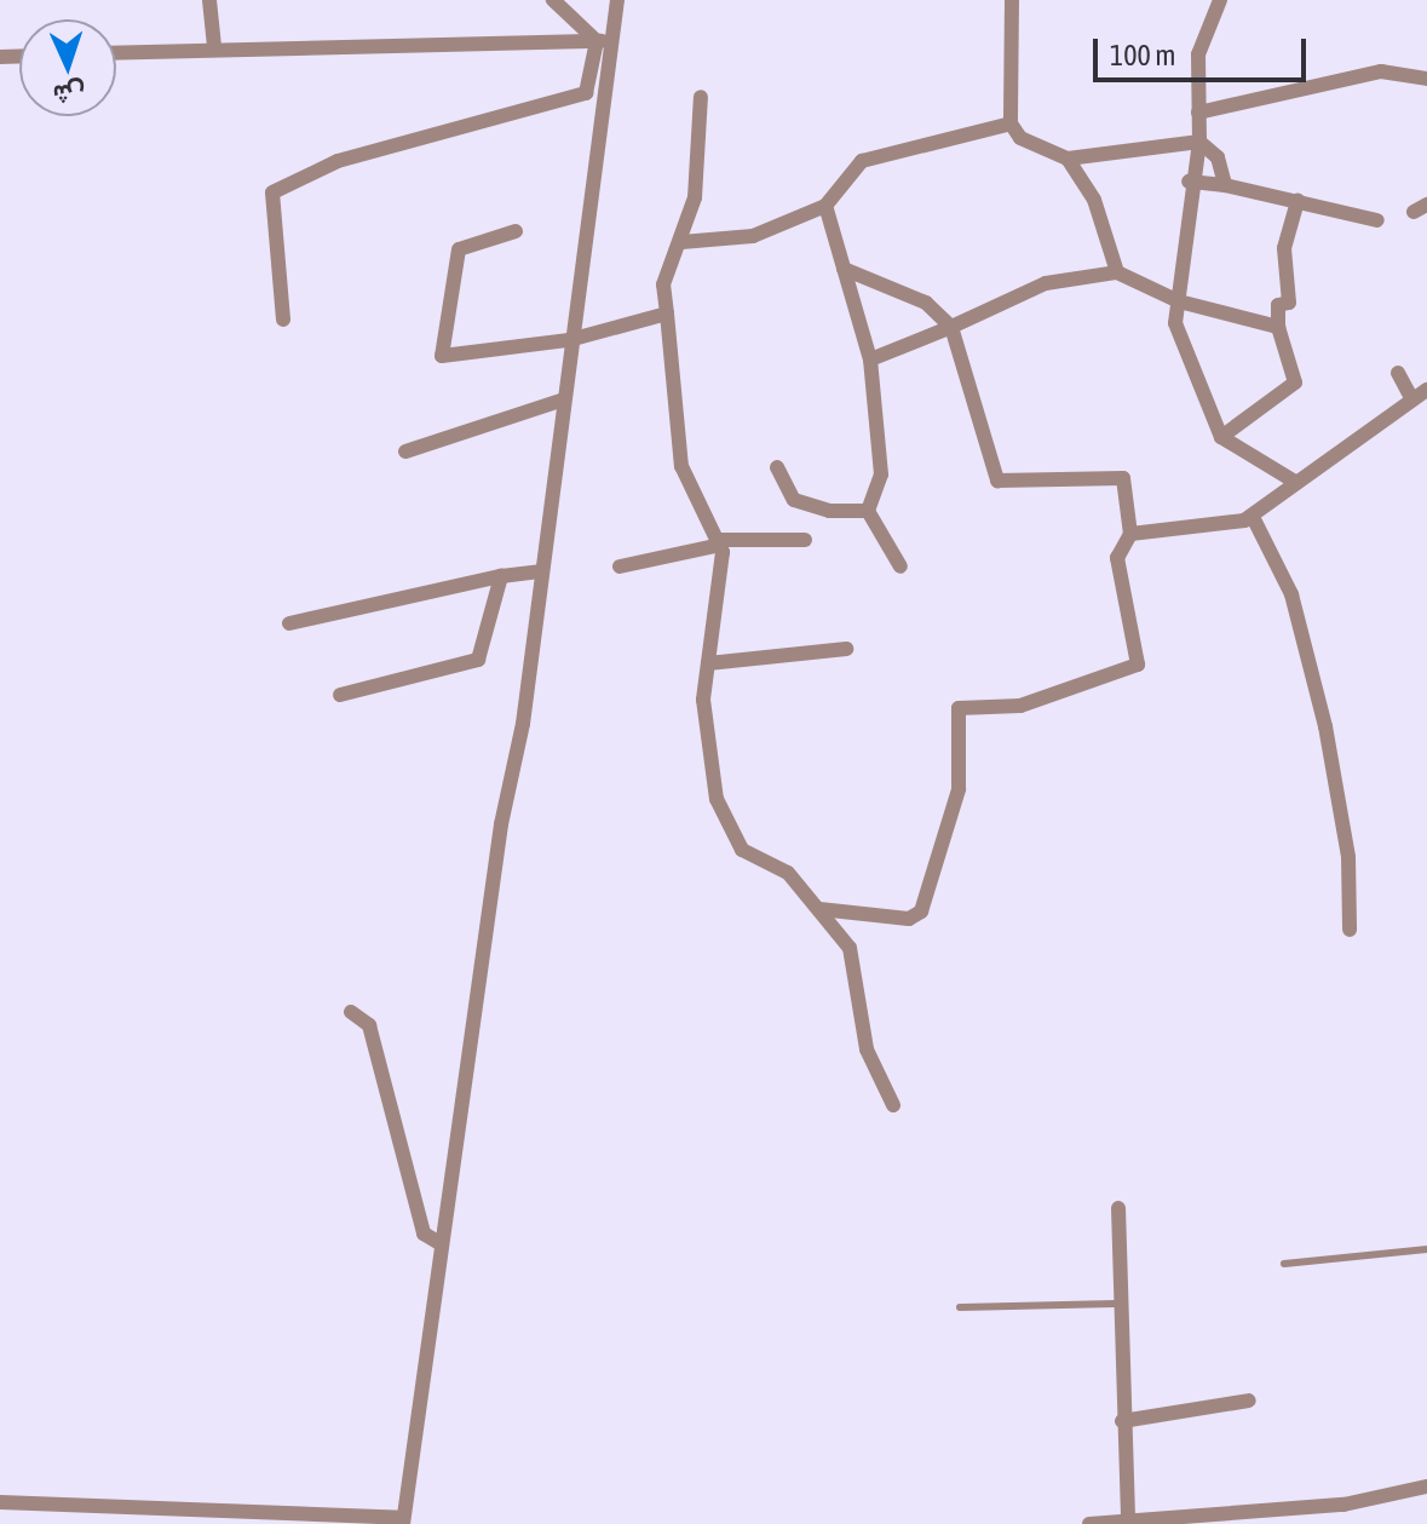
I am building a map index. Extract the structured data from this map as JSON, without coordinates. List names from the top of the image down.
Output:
{
  "scale_bar": "100 m",
  "north": "bottom"
}
